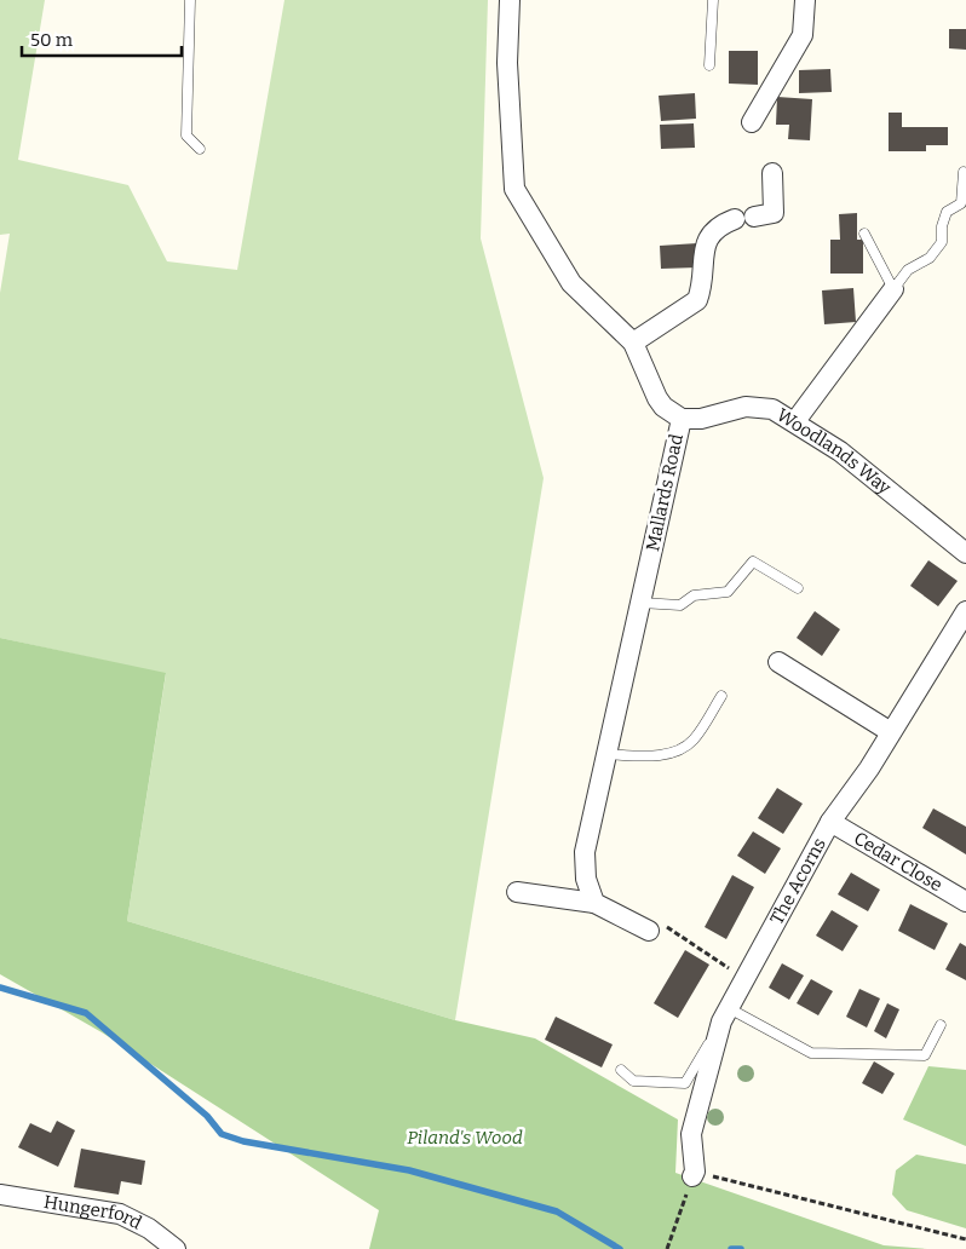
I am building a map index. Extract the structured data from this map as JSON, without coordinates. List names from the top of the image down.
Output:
{
  "streets": {
    "street": [
      "Woodlands Way",
      "Mallards Road",
      "Cedar Close",
      "The Acorns",
      "Hungerford"
    ]
  },
  "crossings": [
    ["Woodlands Way", "Mallards Road"],
    ["Cedar Close", "The Acorns"]
  ],
  "parks": ["Piland's Wood"],
  "scale_bar": "50 m"
}
